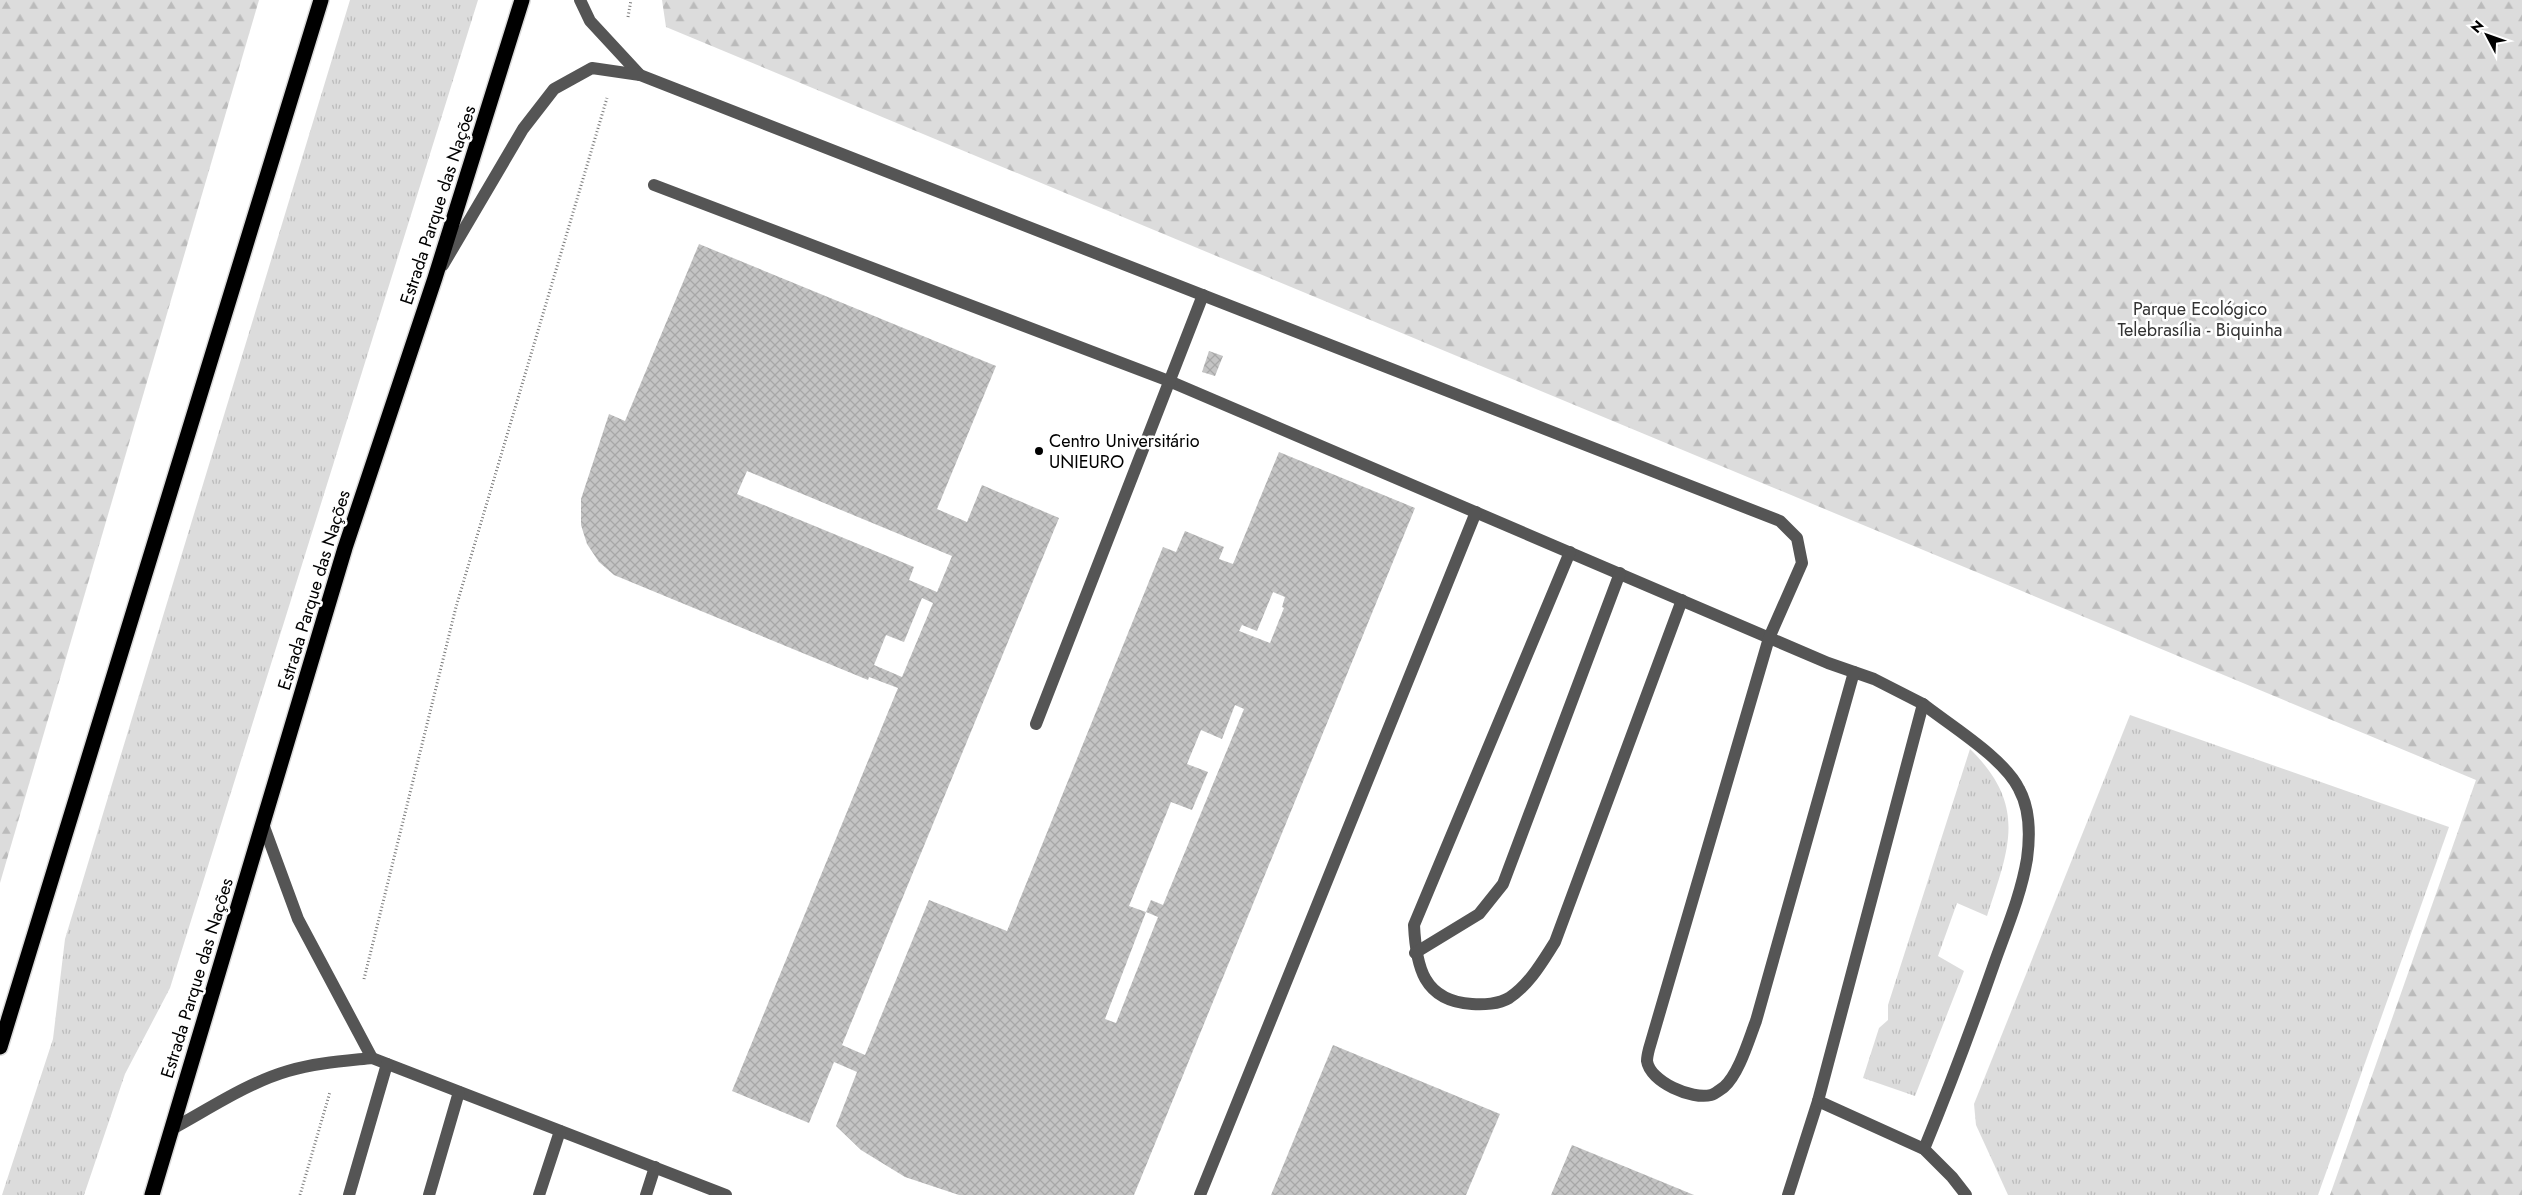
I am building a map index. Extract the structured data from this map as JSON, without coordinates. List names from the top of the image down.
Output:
{
  "streets": {
    "highway": ["Estrada Parque das Nações"]
  },
  "parks": ["Parque Ecológico Telebrasília - Biquinha"],
  "places": ["Centro Universitário UNIEURO"],
  "north": "top left"
}
